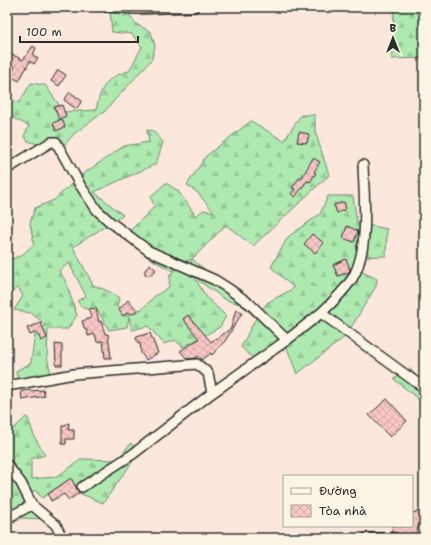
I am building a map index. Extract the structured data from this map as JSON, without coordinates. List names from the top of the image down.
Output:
{
  "legend": ["Đường", "Tòa nhà"],
  "scale_bar": "100 m",
  "north": "top"
}
